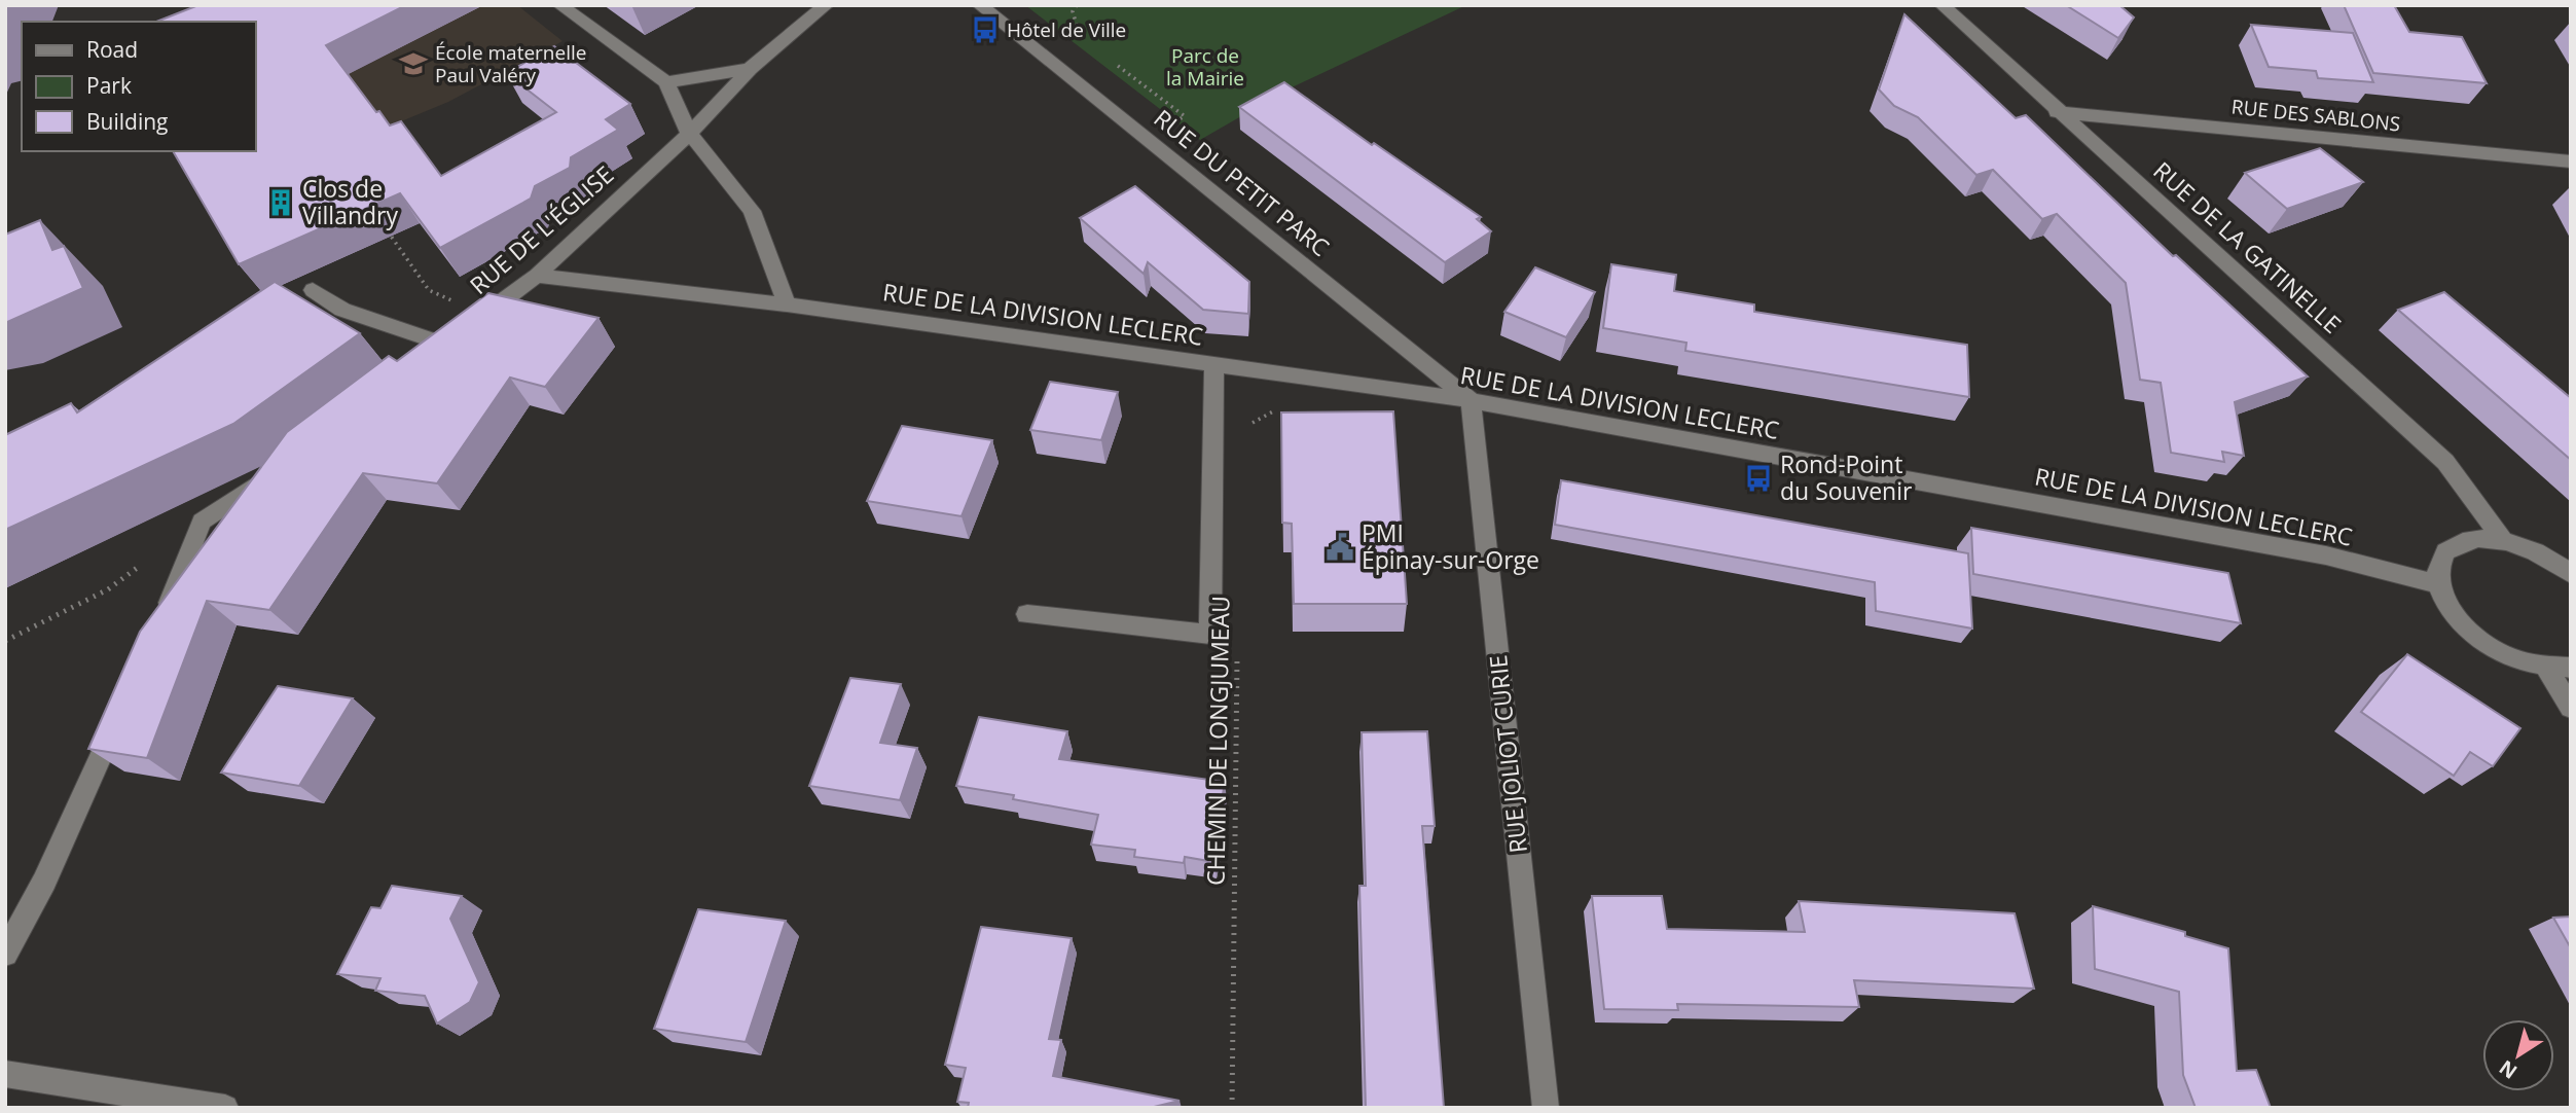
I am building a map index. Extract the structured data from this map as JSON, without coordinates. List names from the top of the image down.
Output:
{
  "streets": {
    "street": [
      "RUE DES SABLONS",
      "RUE DU PETIT PARC",
      "RUE DE L'ÉGLISE",
      "RUE DE LA GATINELLE",
      "RUE DE LA DIVISION LECLERC",
      "RUE JOLIOT CURIE"
    ],
    "path": ["CHEMIN DE LONGJUMEAU"]
  },
  "crossings": [
    ["RUE DES SABLONS", "RUE DE LA GATINELLE"],
    ["RUE DU PETIT PARC", "RUE DE LA DIVISION LECLERC"],
    ["RUE DU PETIT PARC", "RUE JOLIOT CURIE"],
    ["RUE DE L'ÉGLISE", "RUE DE LA DIVISION LECLERC"],
    ["RUE DE LA DIVISION LECLERC", "RUE JOLIOT CURIE"]
  ],
  "parks": ["Parc de la Mairie"],
  "places": {
    "bus stop": ["Hôtel de Ville", "Rond-Point du Souvenir"],
    "school or university": ["École maternelle Paul Valéry"],
    "building": ["Clos de Villandry"],
    "public building": ["PMI Épinay-sur-Orge"]
  },
  "legend": ["Road", "Park", "Building"],
  "north": "bottom left"
}
